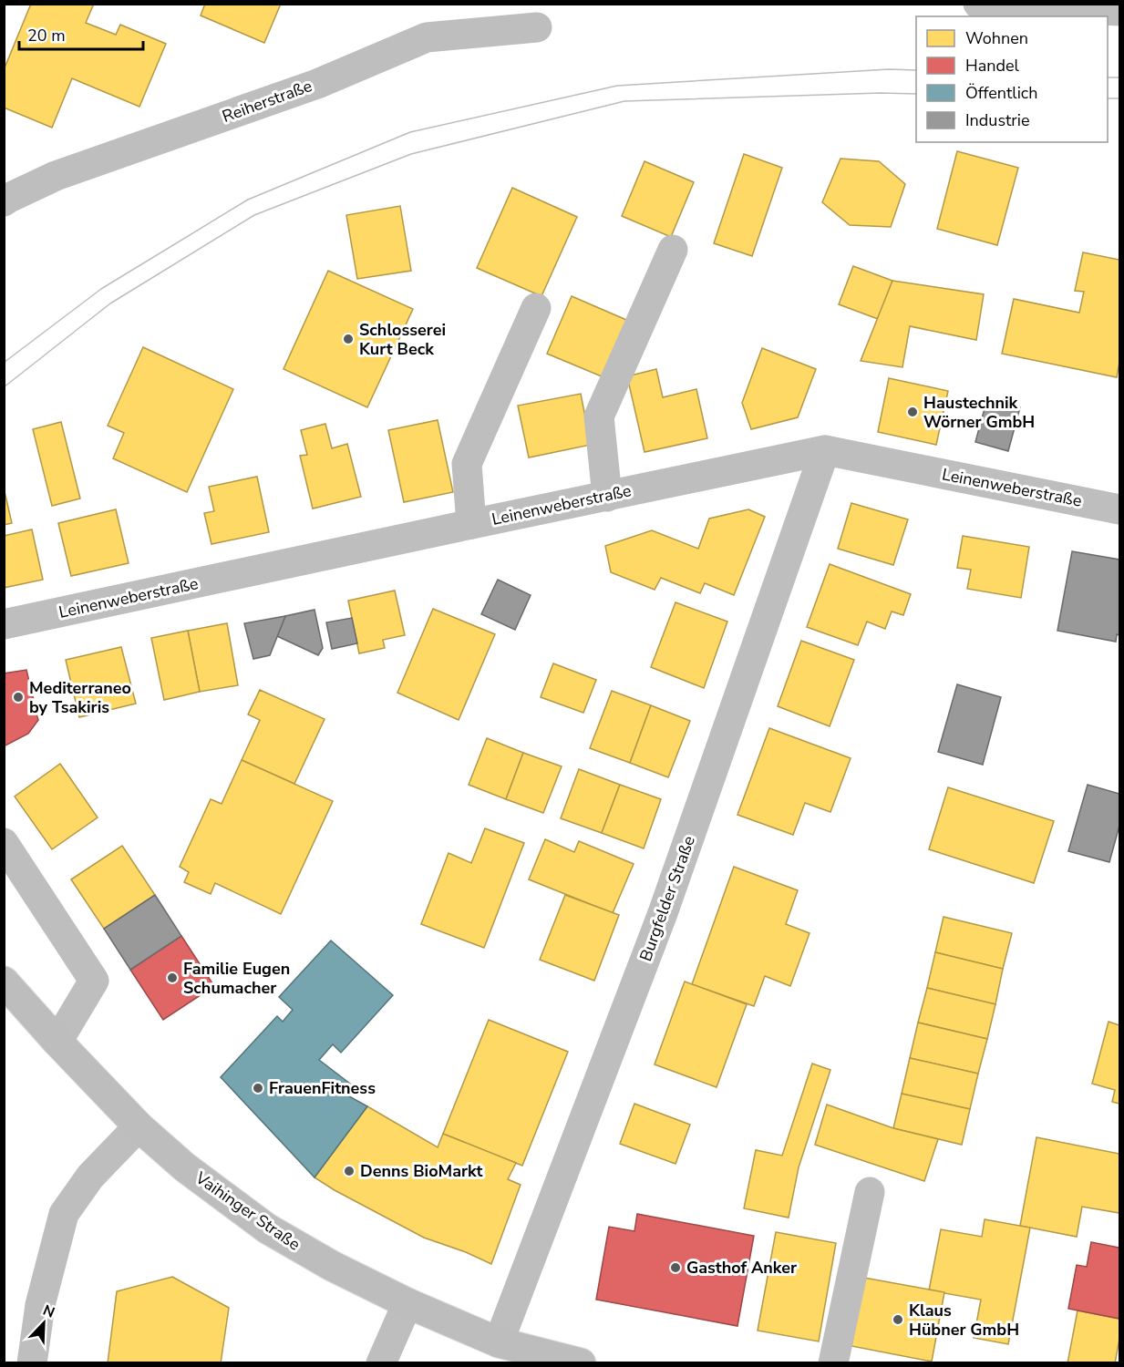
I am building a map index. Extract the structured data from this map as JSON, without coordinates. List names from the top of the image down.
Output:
{
  "streets": {
    "main road": ["Vaihinger Straße"],
    "street": ["Reiherstraße", "Leinenweberstraße", "Burgfelder Straße"]
  },
  "crossings": [
    ["Leinenweberstraße", "Burgfelder Straße"],
    ["Burgfelder Straße", "Vaihinger Straße"]
  ],
  "places": [
    "Schlosserei Kurt Beck",
    "Haustechnik Wörner GmbH",
    "Mediterraneo by Tsakiris",
    "Familie Eugen Schumacher",
    "FrauenFitness",
    "Denns BioMarkt",
    "Gasthof Anker",
    "Klaus Hübner GmbH"
  ],
  "legend": [
    "Wohnen",
    "Handel",
    "Öffentlich",
    "Industrie"
  ],
  "scale_bar": "20 m",
  "north": "top right"
}
